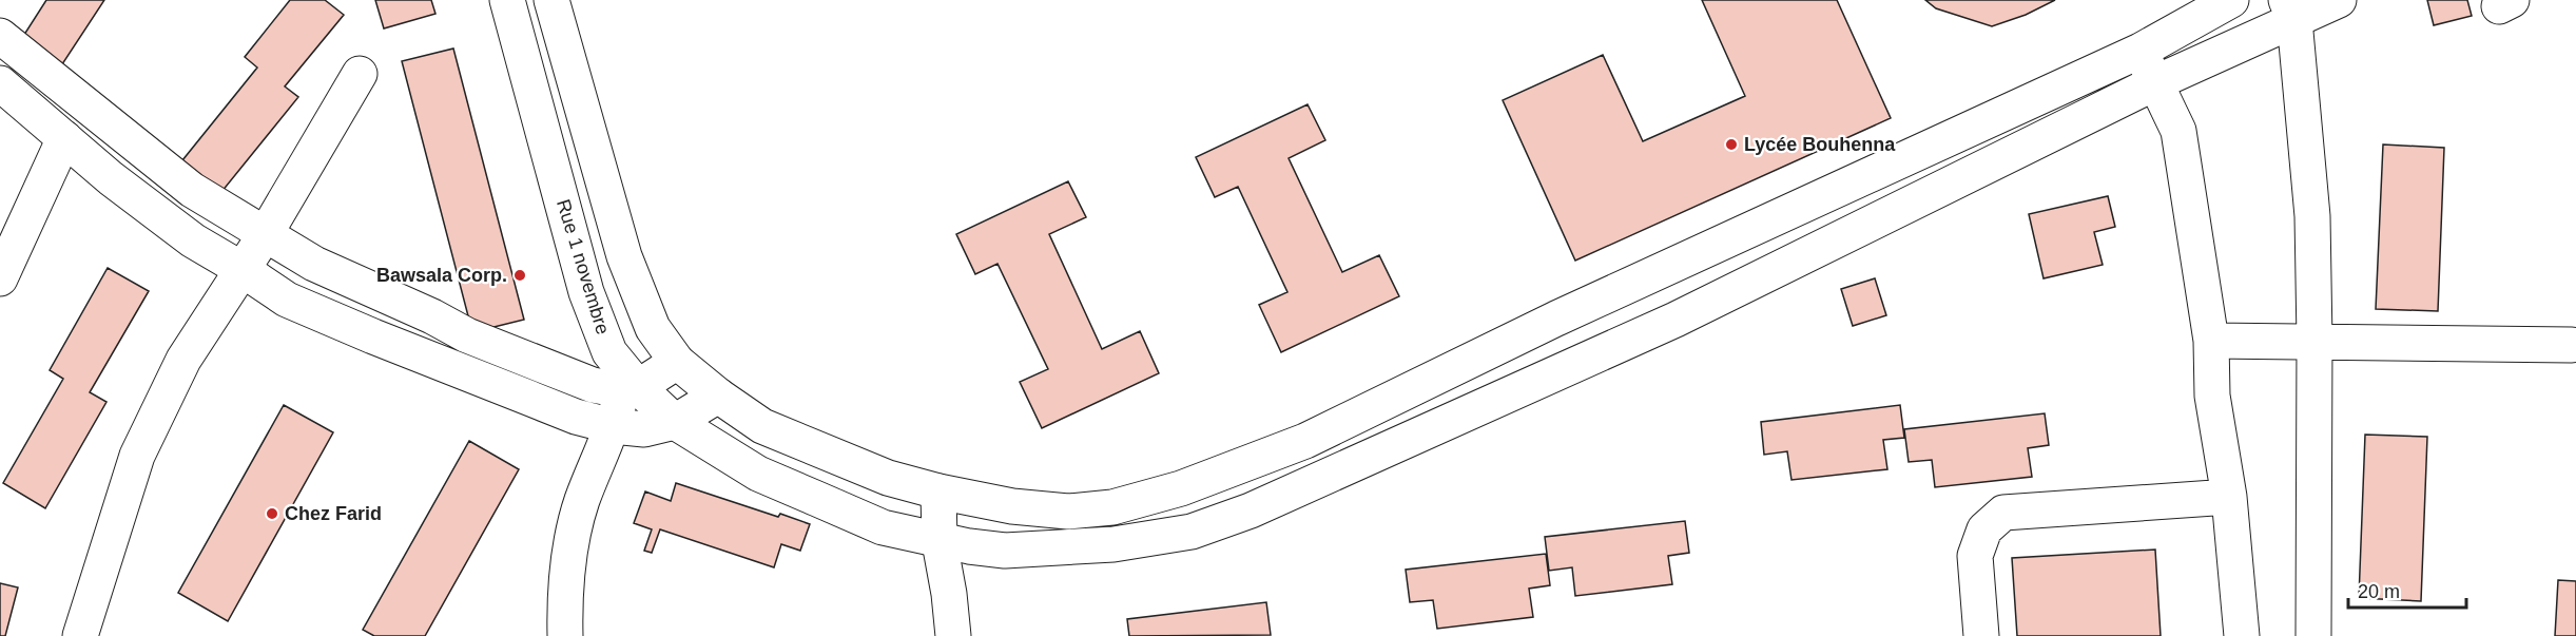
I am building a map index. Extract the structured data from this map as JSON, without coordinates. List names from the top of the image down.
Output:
{
  "streets": {
    "main road": ["Rue 1 novembre"]
  },
  "places": ["Lycée Bouhenna", "Bawsala Corp.", "Chez Farid"],
  "scale_bar": "20 m"
}
